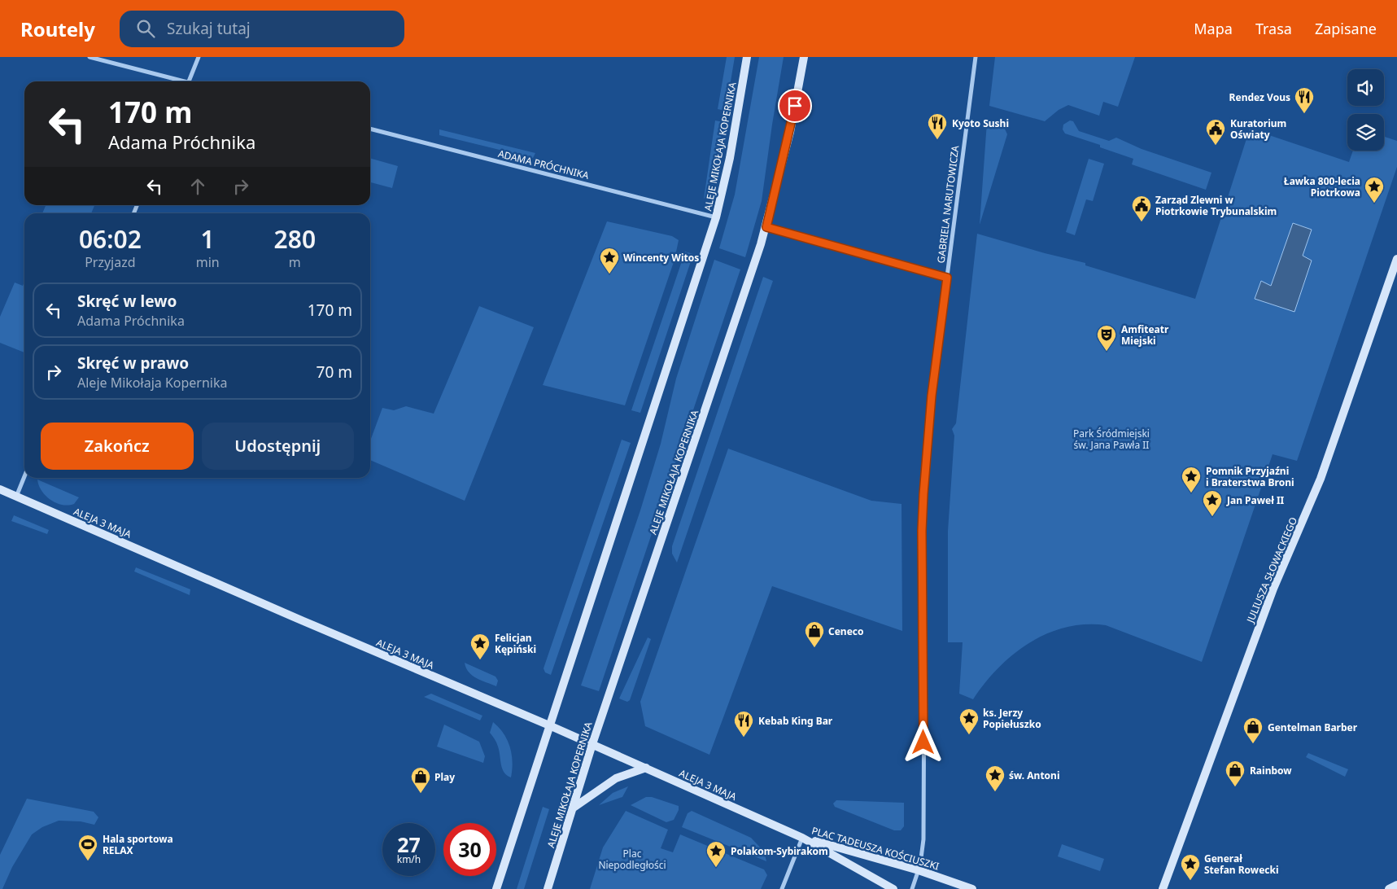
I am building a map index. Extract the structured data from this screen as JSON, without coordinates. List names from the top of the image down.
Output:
{
  "streets": {
    "street": [
      "ALEJE MIKOŁAJA KOPERNIKA",
      "ADAMA PRÓCHNIKA",
      "GABRIELA NARUTOWICZA",
      "ALEJA 3 MAJA",
      "JULIUSZA SŁOWACKIEGO",
      "PLAC TADEUSZA KOŚCIUSZKI"
    ]
  },
  "crossings": [
    ["ALEJE MIKOŁAJA KOPERNIKA", "ADAMA PRÓCHNIKA"],
    ["ALEJE MIKOŁAJA KOPERNIKA", "ALEJA 3 MAJA"],
    ["GABRIELA NARUTOWICZA", "PLAC TADEUSZA KOŚCIUSZKI"],
    ["ALEJA 3 MAJA", "PLAC TADEUSZA KOŚCIUSZKI"]
  ],
  "parks": ["Park Śródmiejski św. Jana Pawła II", "Plac Niepodległości"],
  "places": {
    "restaurant": ["Rendez Vous", "Kyoto Sushi", "Kebab King Bar"],
    "public building": ["Kuratorium Oświaty", "Zarząd Zlewni w Piotrkowie Trybunalskim"],
    "place": [
      "Ławka 800-lecia Piotrkowa",
      "Wincenty Witos",
      "Pomnik Przyjaźni i Braterstwa Broni",
      "Jan Paweł II",
      "Felicjan Kępiński",
      "ks. Jerzy Popiełuszko",
      "św. Antoni",
      "Polakom-Sybirakom",
      "Generał Stefan Rowecki"
    ],
    "theatre": ["Amfiteatr Miejski"],
    "shop": [
      "Ceneco",
      "Gentelman Barber",
      "Rainbow",
      "Play"
    ],
    "sports": ["Hala sportowa RELAX"]
  },
  "page": {
    "header": "Routely",
    "search": "Szukaj tutaj",
    "nav": ["Mapa", "Trasa", "Zapisane"],
    "turn": ["170 m", "Adama Próchnika"],
    "eta": [
      "06:02",
      "Przyjazd",
      "1",
      "min",
      "280",
      "m"
    ],
    "list": [
      {
        "name": "Skręć w lewo",
        "note": "Adama Próchnika",
        "value": "170 m"
      },
      {
        "name": "Skręć w prawo",
        "note": "Aleje Mikołaja Kopernika",
        "value": "70 m"
      }
    ],
    "buttons": ["Zakończ", "Udostępnij"],
    "speed": "27 km/h",
    "limit": "30"
  }
}
